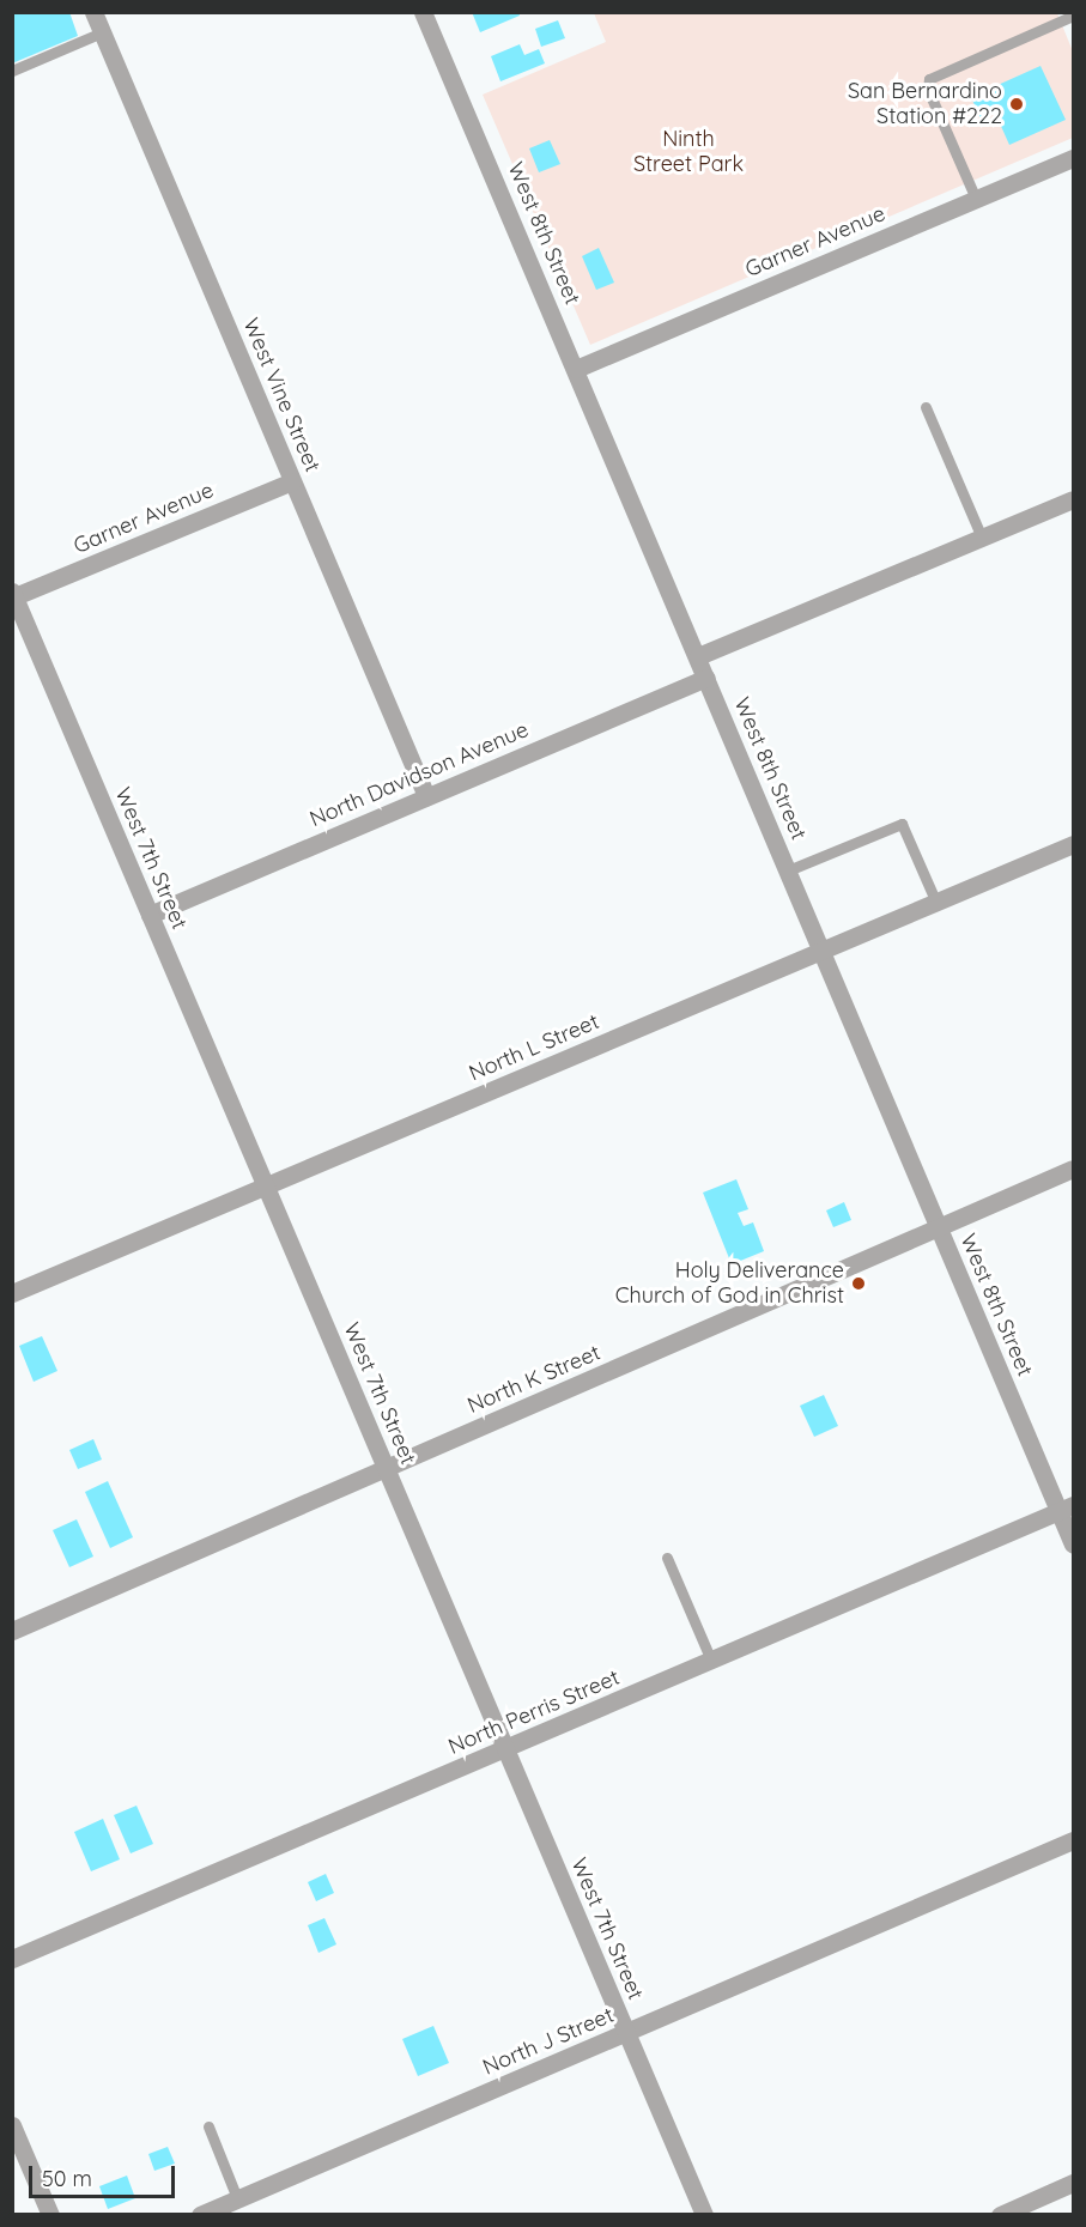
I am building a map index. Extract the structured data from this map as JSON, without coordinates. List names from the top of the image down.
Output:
{
  "streets": {
    "street": [
      "West 8th Street",
      "Garner Avenue",
      "West Vine Street",
      "North Davidson Avenue",
      "West 7th Street",
      "North L Street",
      "North K Street",
      "North Perris Street",
      "North J Street"
    ]
  },
  "crossings": [
    ["West 8th Street", "Garner Avenue"],
    ["West 8th Street", "North Davidson Avenue"],
    ["West 8th Street", "North L Street"],
    ["West 8th Street", "North K Street"],
    ["West 8th Street", "North Perris Street"],
    ["Garner Avenue", "West Vine Street"],
    ["Garner Avenue", "West 7th Street"],
    ["West Vine Street", "North Davidson Avenue"],
    ["North Davidson Avenue", "West 7th Street"],
    ["West 7th Street", "North L Street"],
    ["West 7th Street", "North K Street"],
    ["West 7th Street", "North Perris Street"],
    ["West 7th Street", "North J Street"]
  ],
  "parks": ["Ninth Street Park"],
  "places": ["San Bernardino Station #222", "Holy Deliverance Church of God in Christ"],
  "scale_bar": "50 m"
}
